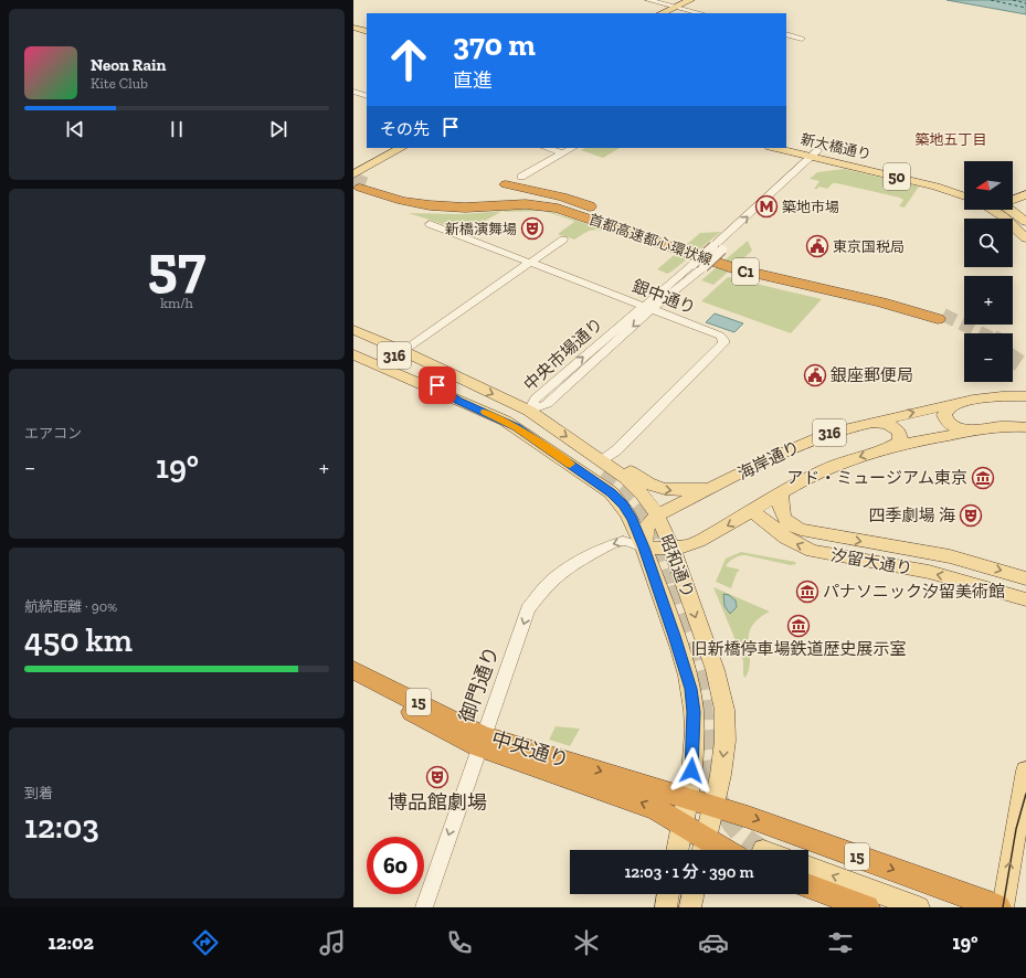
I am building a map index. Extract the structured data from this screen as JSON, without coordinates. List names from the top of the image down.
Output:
{
  "streets": {
    "highway": [
      "首都高速都心環状線",
      "C1",
      "15",
      "中央通り"
    ],
    "main road": [
      "新大橋通り",
      "50",
      "316",
      "海岸通り",
      "汐留大通り",
      "昭和通り"
    ],
    "street": ["銀中通り", "中央市場通り", "御門通り"]
  },
  "crossings": [
    ["新大橋通り", "中央市場通り"],
    ["銀中通り", "中央市場通り"],
    ["銀中通り", "昭和通り"],
    ["中央市場通り", "昭和通り"],
    ["316", "海岸通り"],
    ["316", "昭和通り"],
    ["316", "御門通り"],
    ["海岸通り", "汐留大通り"],
    ["海岸通り", "昭和通り"],
    ["海岸通り", "御門通り"],
    ["昭和通り", "御門通り"],
    ["昭和通り", "15"],
    ["昭和通り", "中央通り"],
    ["御門通り", "中央通り"],
    ["15", "中央通り"]
  ],
  "one_way": ["御門通り"],
  "districts": ["築地五丁目"],
  "places": {
    "metro station": ["築地市場"],
    "theatre": ["新橋演舞場", "四季劇場 海", "博品館劇場"],
    "public building": ["東京国税局", "銀座郵便局"],
    "museum": ["アド・ミュージアム東京", "パナソニック汐留美術館", "旧新橋停車場鉄道歴史展示室"]
  },
  "north": "left",
  "page": {
    "turn": ["370 m", "直進"],
    "song": ["Neon Rain", "Kite Club"],
    "then": "その先",
    "map_buttons": ["+", "−"],
    "tile": [
      ["57", "km/h"],
      "エアコン",
      ["航続距離 · 90%", "450 km"],
      ["到着", "12:03"]
    ],
    "heat": ["−", "19°", "+"],
    "limit": "60",
    "trip": "12:03 · 1 分 · 390 m",
    "tabs": ["12:02", "19°"]
  }
}
